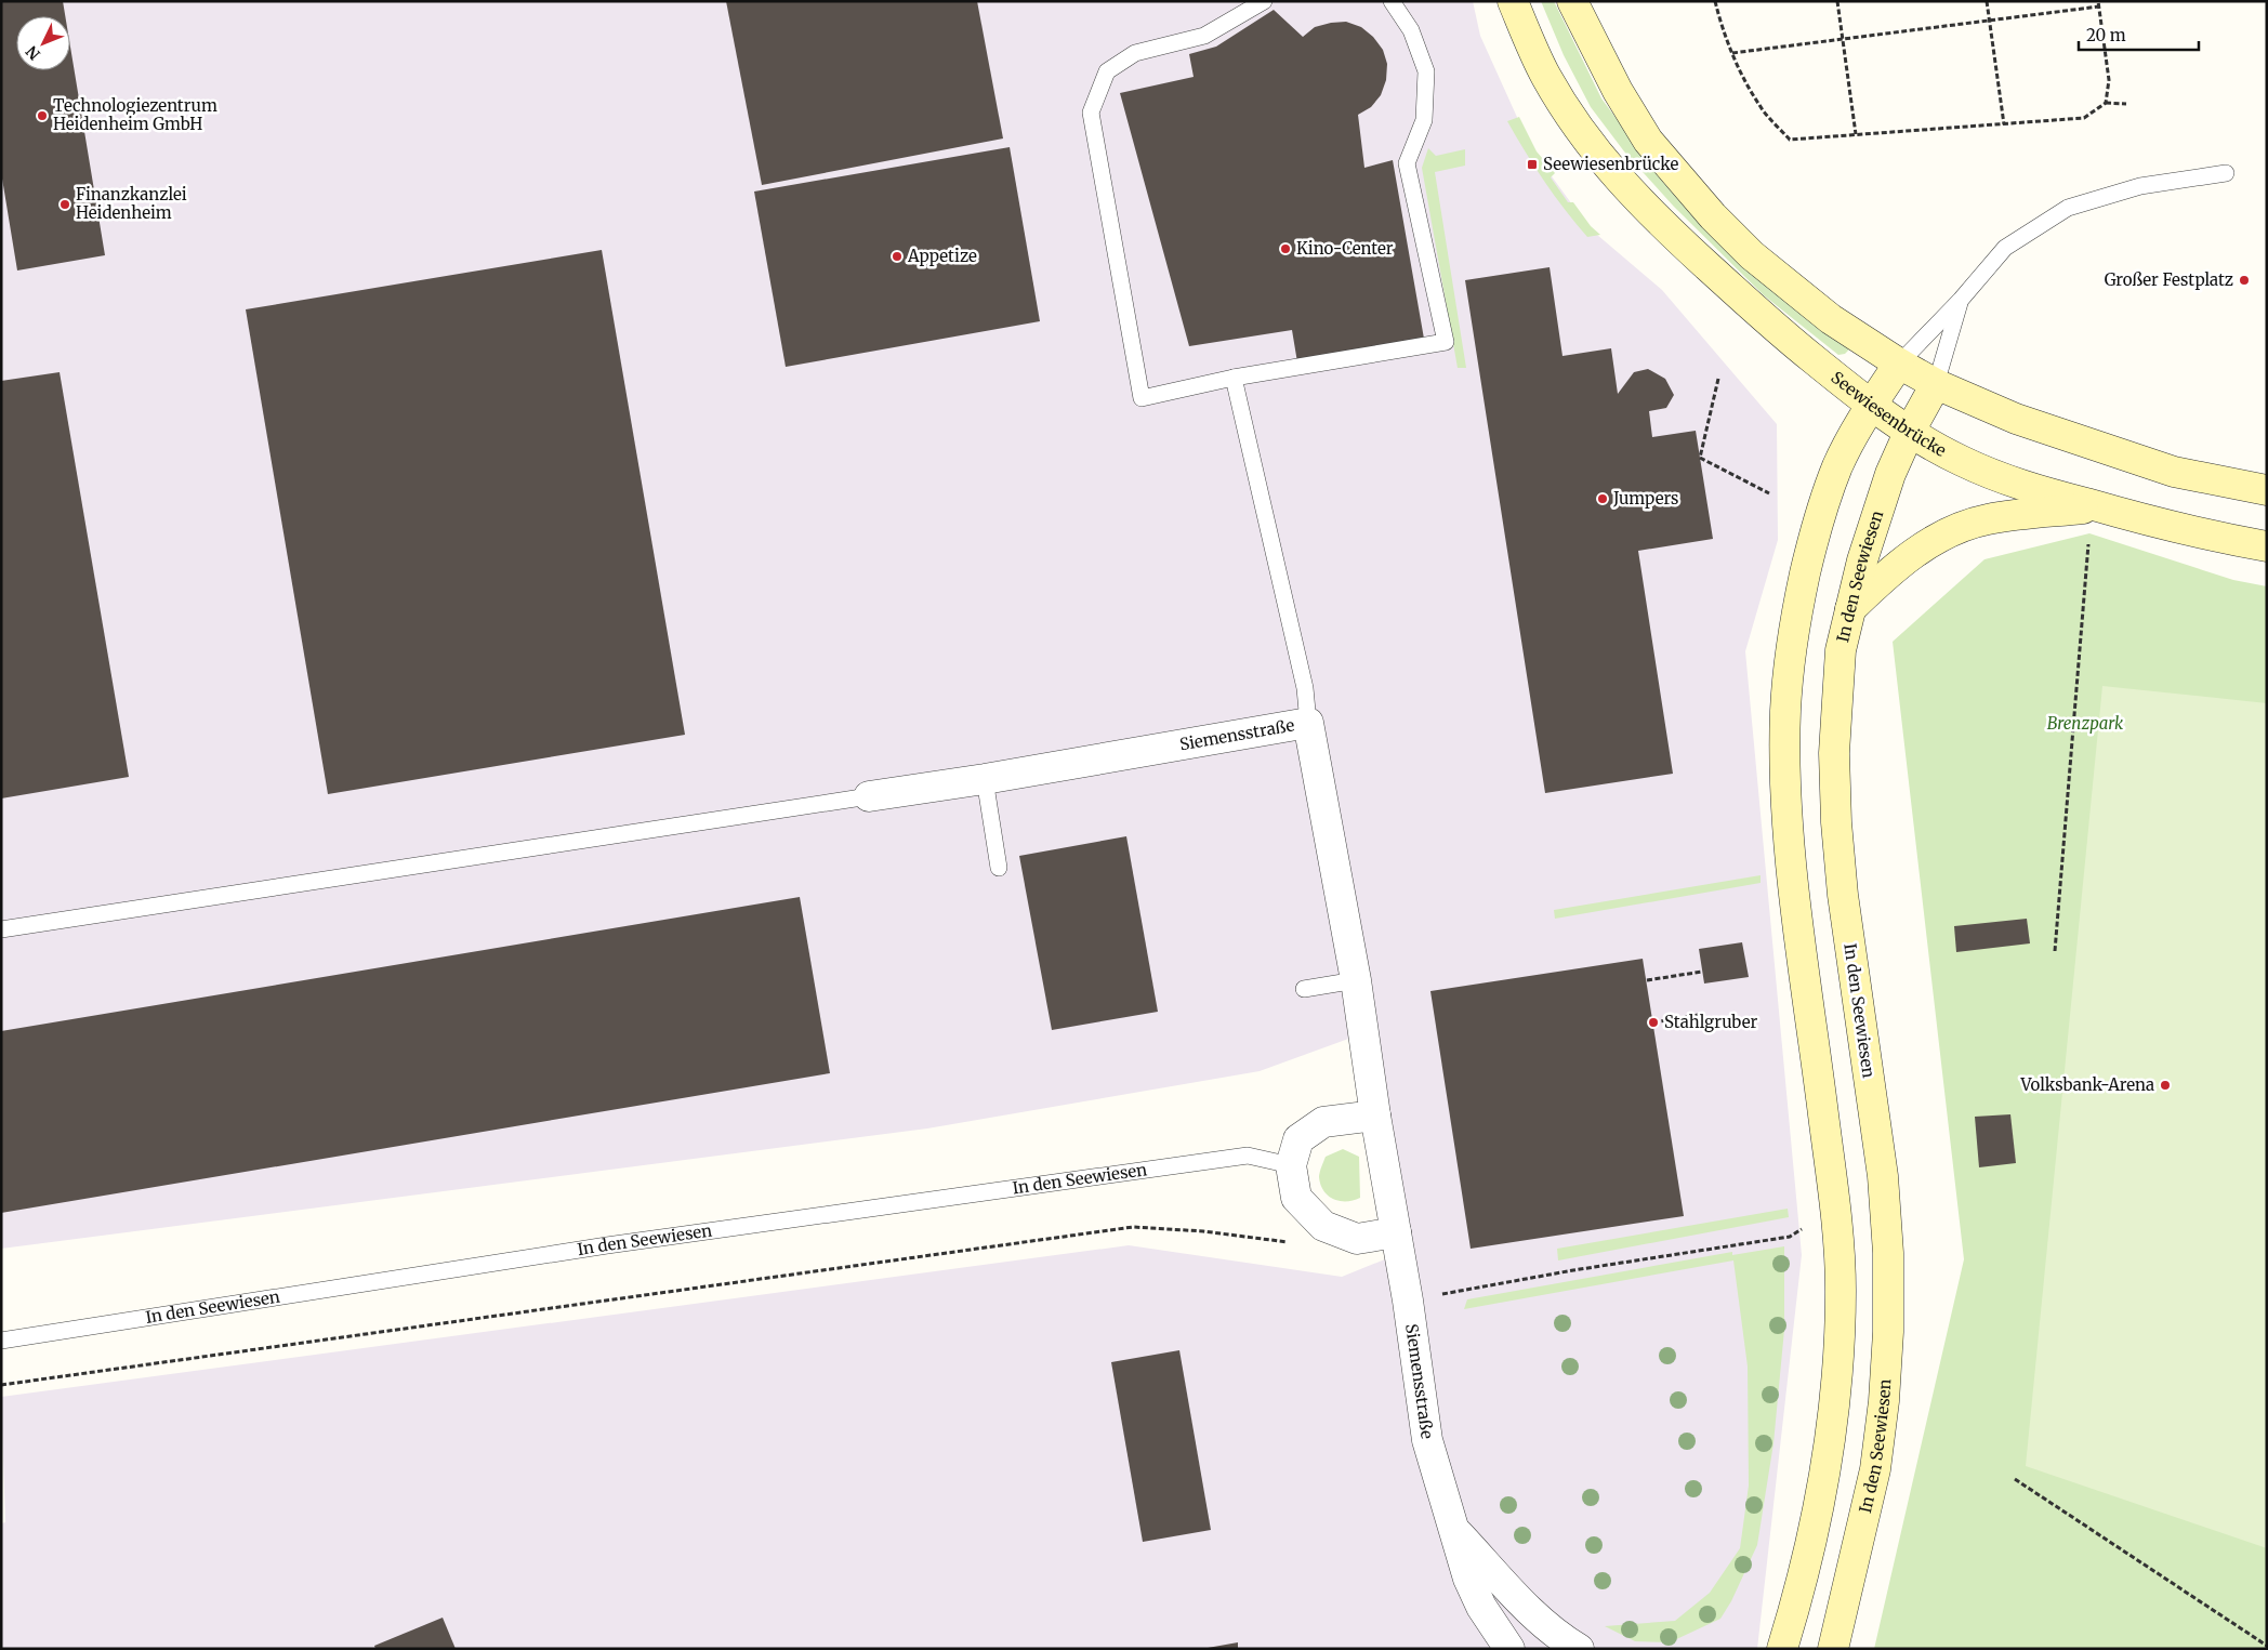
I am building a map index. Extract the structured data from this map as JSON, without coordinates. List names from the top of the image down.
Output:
{
  "streets": {
    "street": ["Seewiesenbrücke", "In den Seewiesen", "Siemensstraße"]
  },
  "crossings": [
    ["Seewiesenbrücke", "In den Seewiesen"]
  ],
  "parks": ["Brenzpark"],
  "places": {
    "other": [
      "Technologiezentrum Heidenheim GmbH",
      "Finanzkanzlei Heidenheim",
      "Kino-Center",
      "Appetize",
      "Großer Festplatz",
      "Jumpers",
      "Stahlgruber",
      "Volksbank-Arena"
    ],
    "transit": ["Seewiesenbrücke"]
  },
  "scale_bar": "20 m",
  "north": "bottom left"
}
